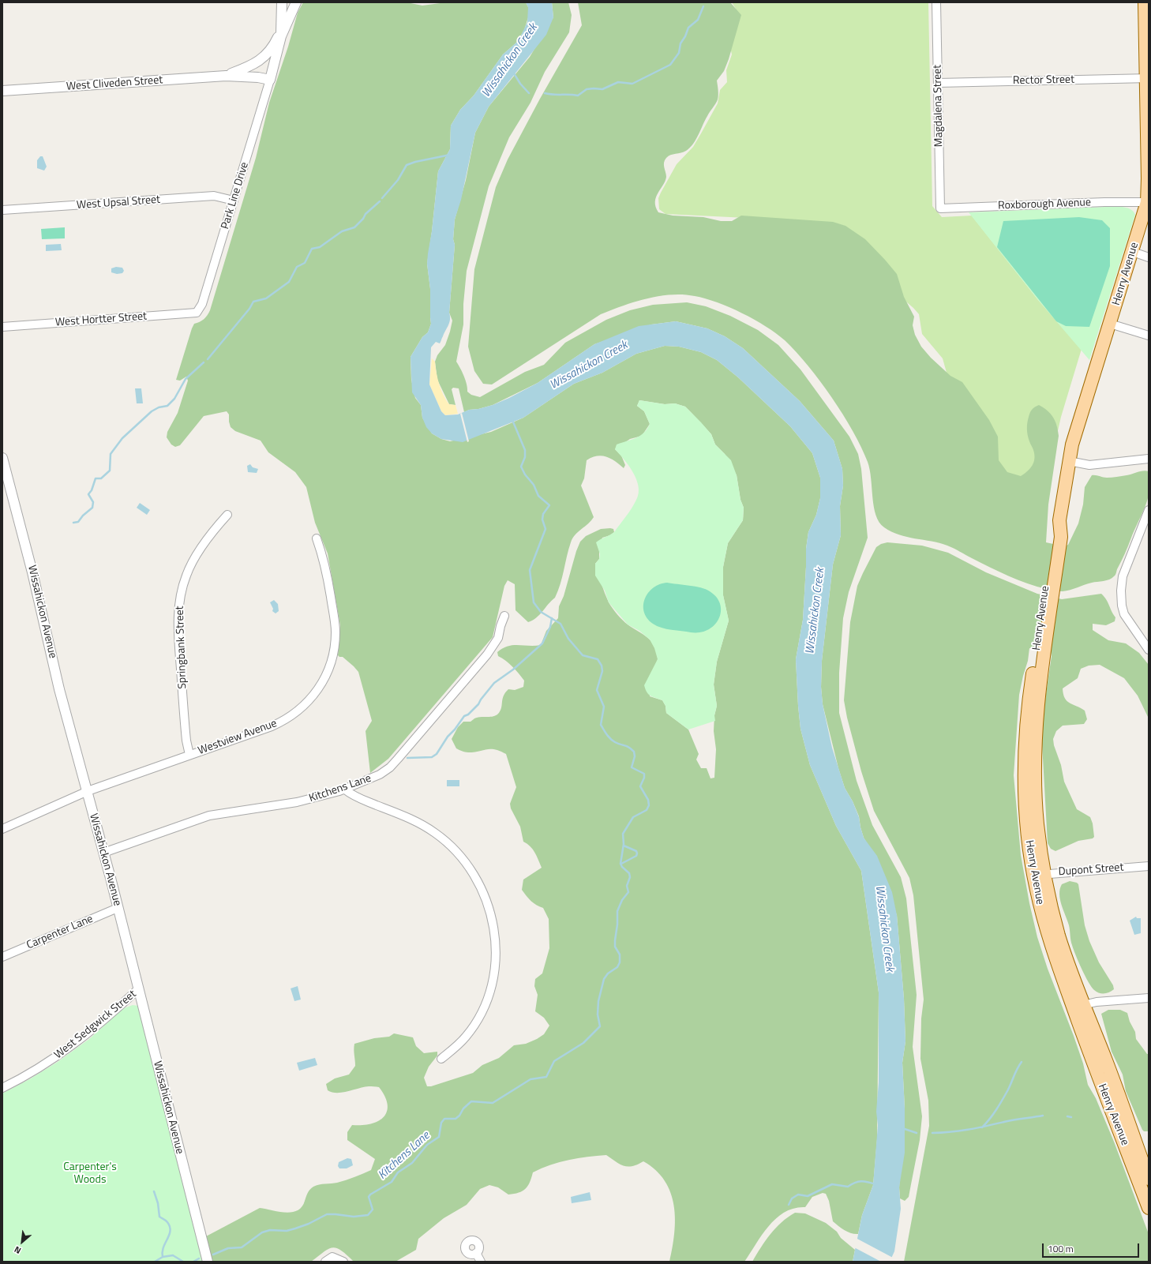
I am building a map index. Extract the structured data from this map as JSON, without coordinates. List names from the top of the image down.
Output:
{
  "streets": {
    "main road": ["Henry Avenue"],
    "street": [
      "Rector Street",
      "West Cliveden Street",
      "Magdalena Street",
      "Park Line Drive",
      "West Upsal Street",
      "Roxborough Avenue",
      "West Hortter Street",
      "Wissahickon Avenue",
      "Springbank Street",
      "Westview Avenue",
      "Kitchens Lane",
      "Dupont Street",
      "Carpenter Lane",
      "West Sedgwick Street"
    ]
  },
  "crossings": [
    ["Rector Street", "Magdalena Street"],
    ["Rector Street", "Henry Avenue"],
    ["West Cliveden Street", "Park Line Drive"],
    ["Magdalena Street", "Roxborough Avenue"],
    ["Park Line Drive", "West Upsal Street"],
    ["Park Line Drive", "West Hortter Street"],
    ["Roxborough Avenue", "Henry Avenue"],
    ["Henry Avenue", "Dupont Street"],
    ["Wissahickon Avenue", "Westview Avenue"],
    ["Wissahickon Avenue", "Kitchens Lane"],
    ["Wissahickon Avenue", "Carpenter Lane"],
    ["Wissahickon Avenue", "West Sedgwick Street"],
    ["Springbank Street", "Westview Avenue"]
  ],
  "water": ["Wissahickon Creek", "Kitchens Lane"],
  "parks": ["Carpenter's Woods"],
  "scale_bar": "100 m",
  "north": "bottom left"
}
